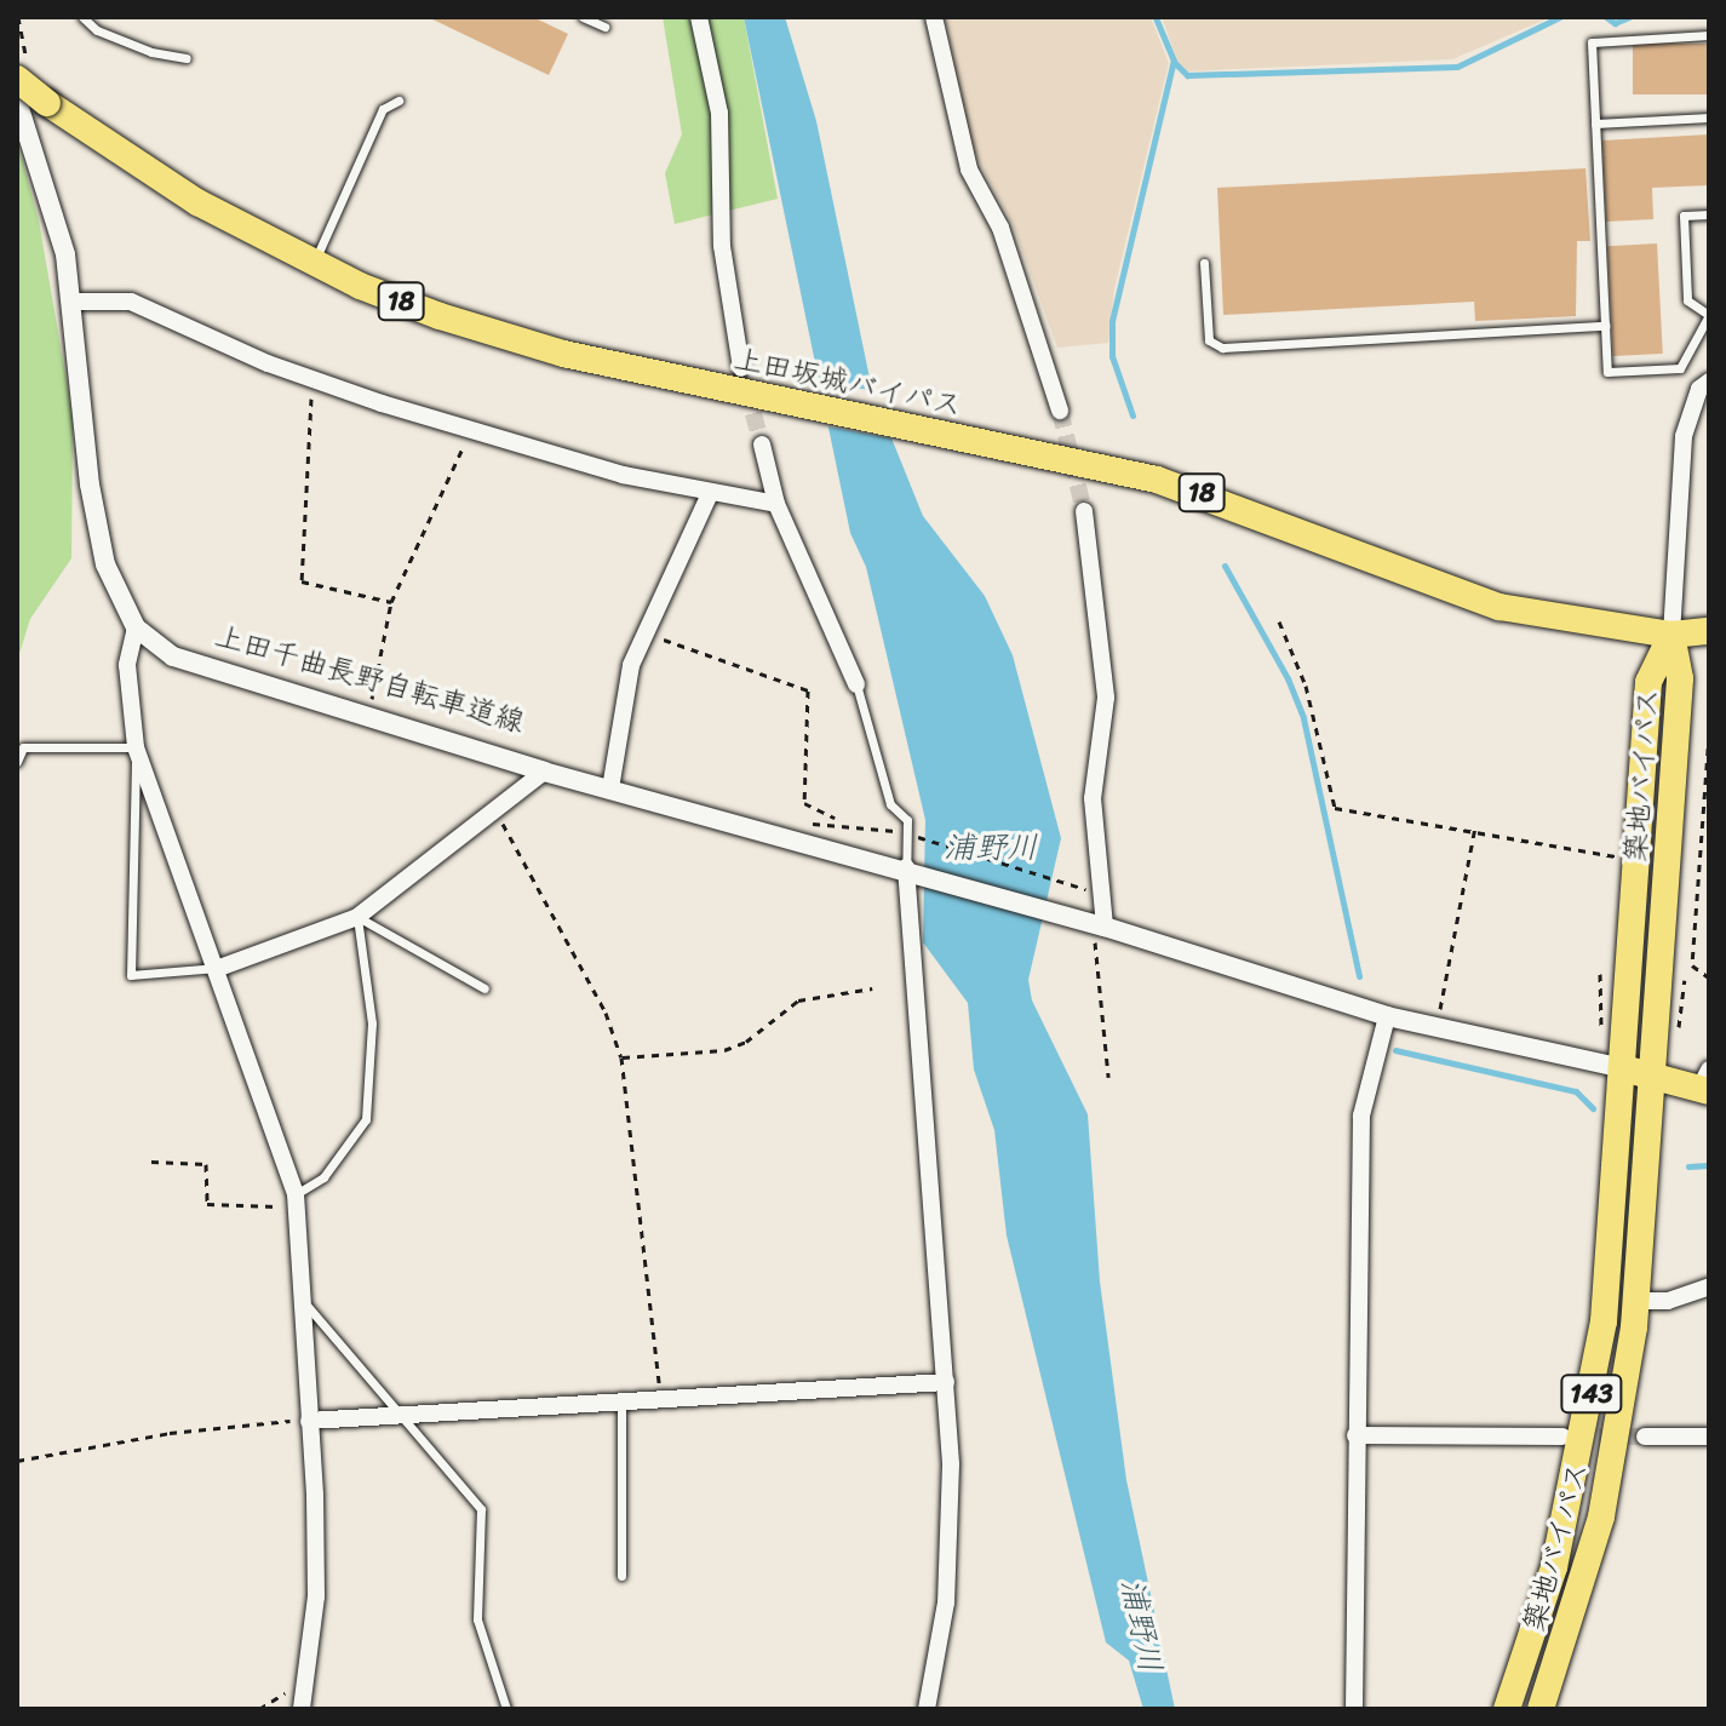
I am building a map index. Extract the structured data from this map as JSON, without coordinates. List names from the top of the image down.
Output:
{
  "streets": {
    "main road": [
      "18",
      "上田坂城バイパス",
      "築地バイパス",
      "143"
    ],
    "path": ["上田千曲長野自転車道線"]
  },
  "crossings": [
    ["上田坂城バイパス", "築地バイパス"]
  ],
  "water": ["浦野川"]
}
